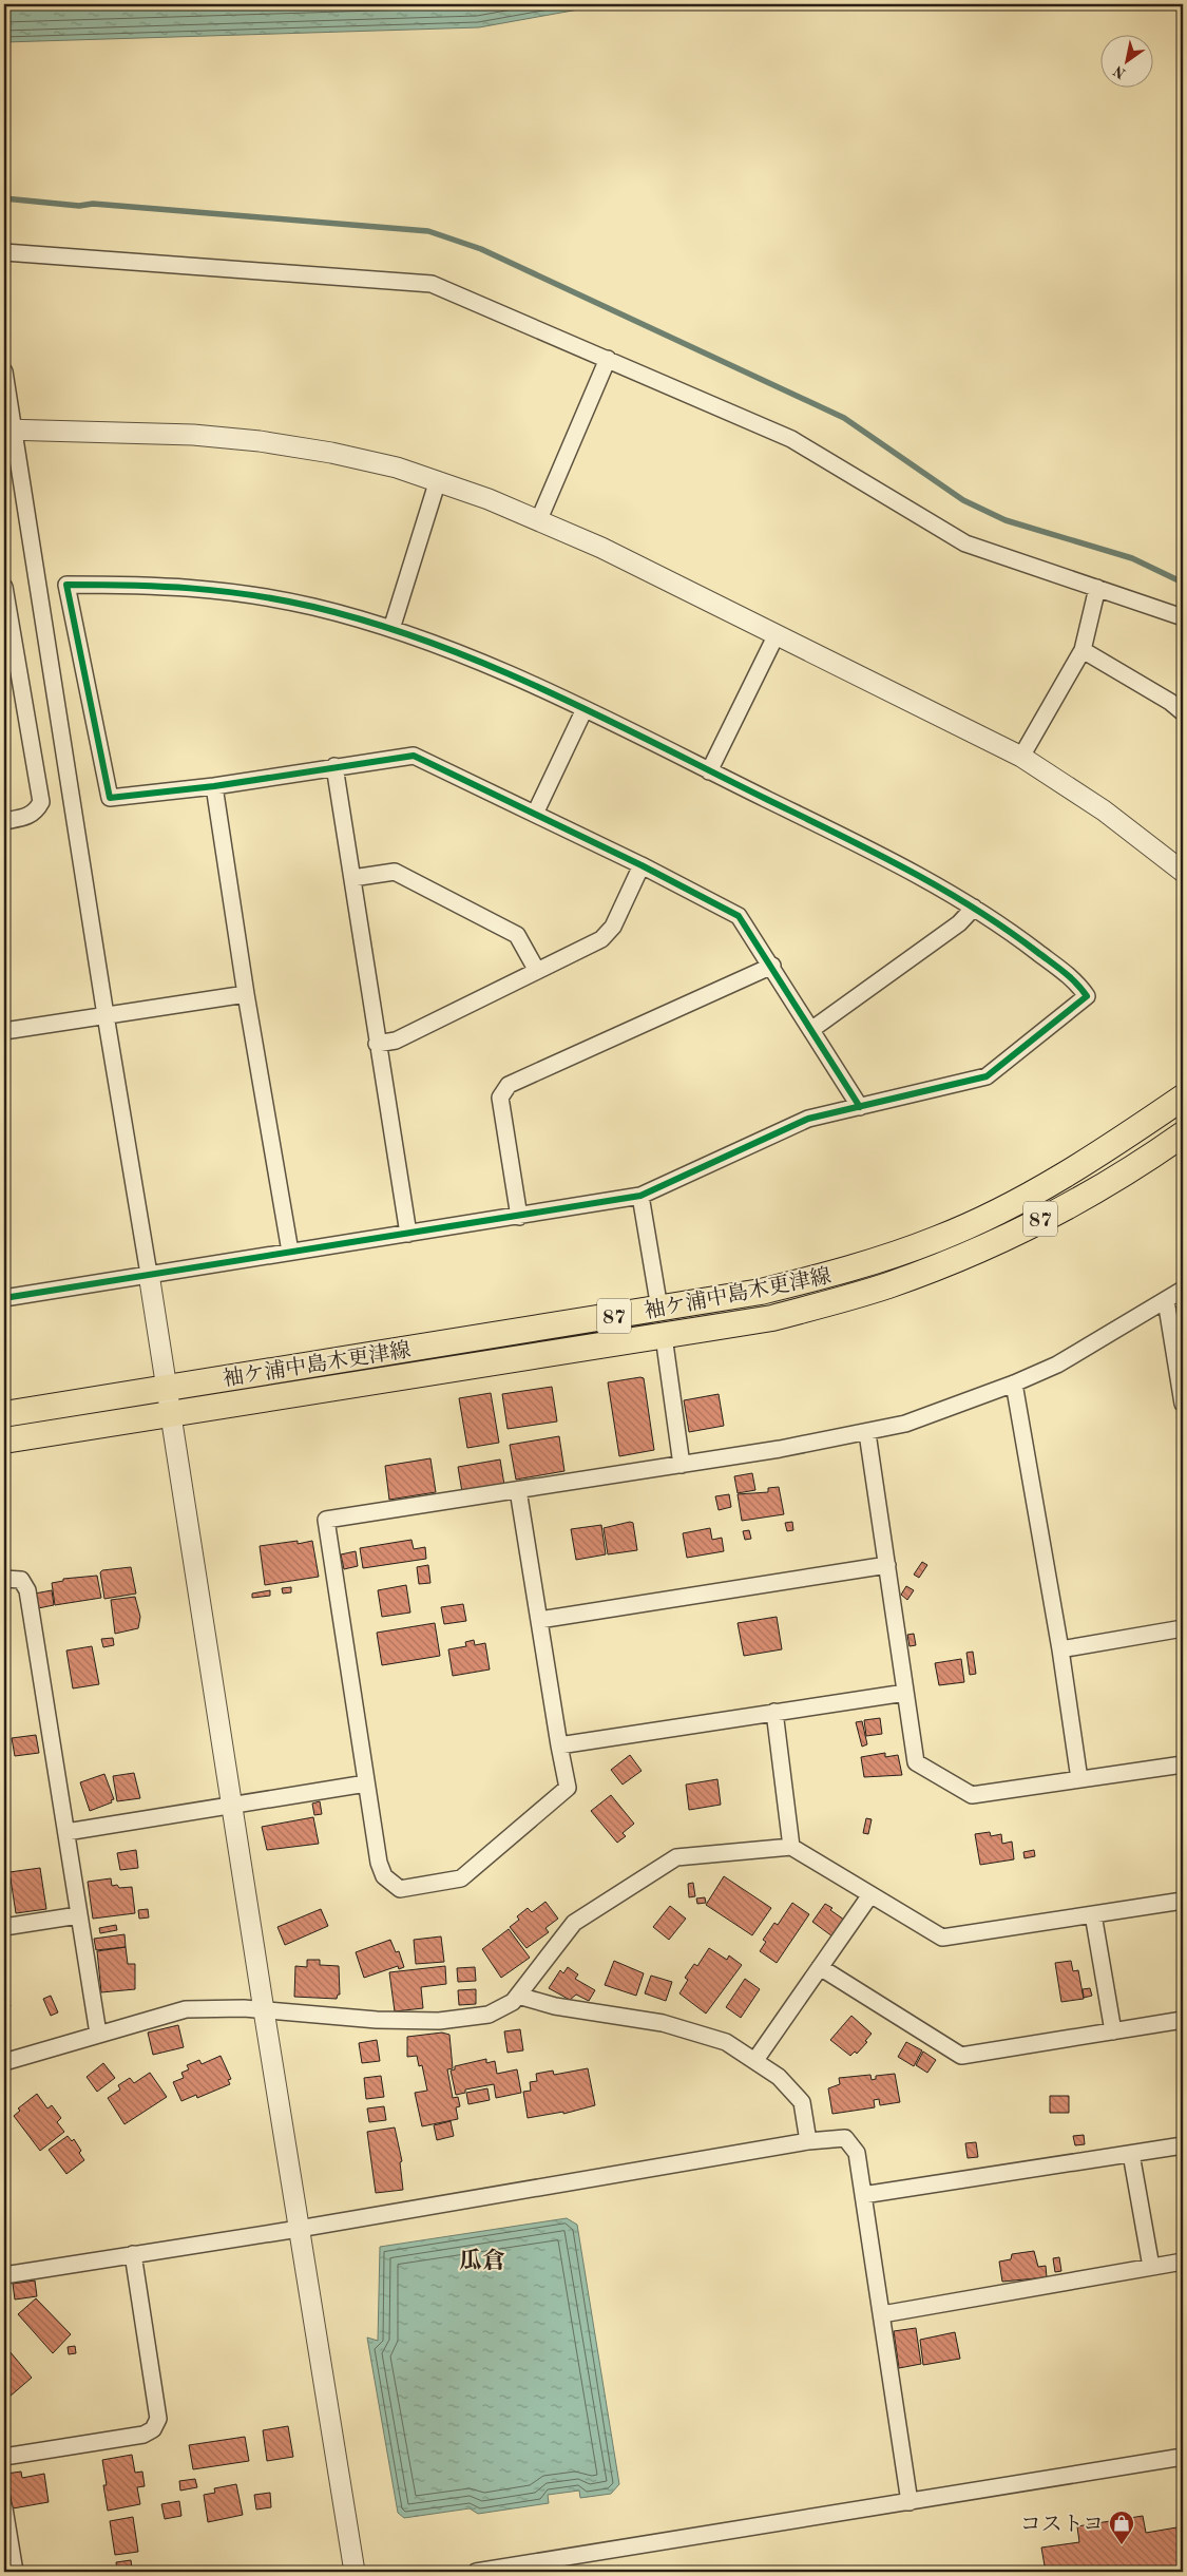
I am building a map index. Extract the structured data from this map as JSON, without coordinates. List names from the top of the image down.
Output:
{
  "streets": {
    "main road": ["87", "袖ケ浦中島木更津線"]
  },
  "districts": ["瓜倉"],
  "places": {
    "shop": ["コストコ"]
  },
  "north": "bottom left"
}
